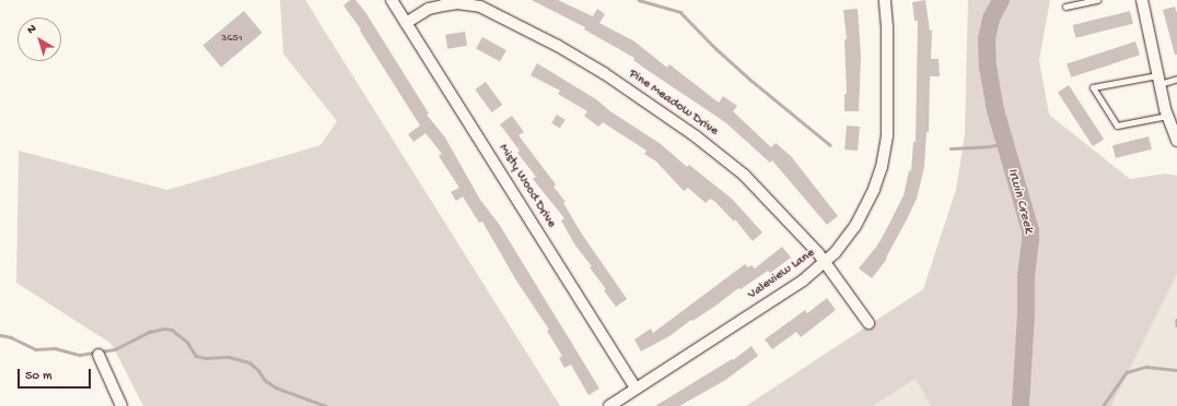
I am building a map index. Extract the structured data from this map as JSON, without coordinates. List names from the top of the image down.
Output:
{
  "streets": {
    "street": ["Pine Meadow Drive", "Misty Wood Drive", "Valeview Lane"]
  },
  "crossings": [
    ["Pine Meadow Drive", "Misty Wood Drive"],
    ["Pine Meadow Drive", "Valeview Lane"],
    ["Misty Wood Drive", "Valeview Lane"]
  ],
  "water": ["Irwin Creek"],
  "house_numbers": ["3651"],
  "scale_bar": "50 m",
  "north": "top left"
}
